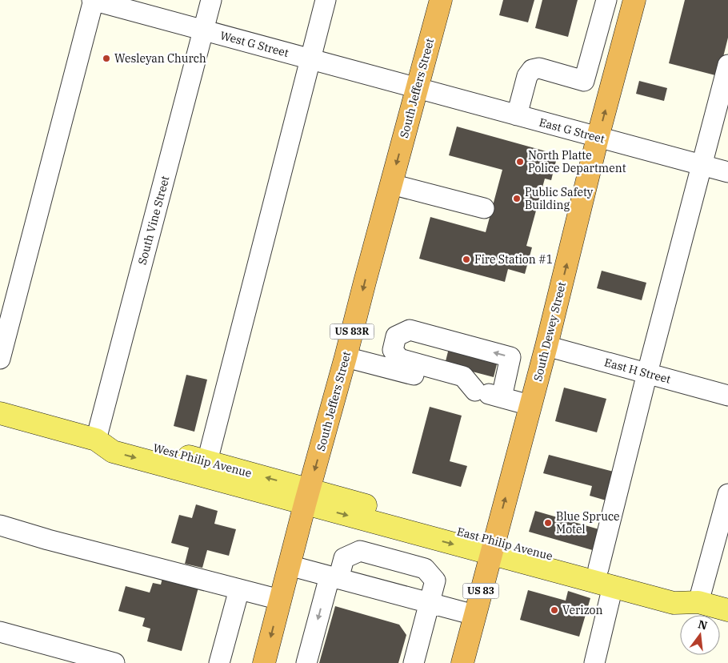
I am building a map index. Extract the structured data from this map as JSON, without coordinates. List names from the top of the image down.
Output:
{
  "streets": {
    "highway": [
      "South Jeffers Street",
      "US 83R",
      "South Dewey Street",
      "US 83"
    ],
    "main road": ["West Philip Avenue", "East Philip Avenue"],
    "street": [
      "West G Street",
      "East G Street",
      "South Vine Street",
      "East H Street"
    ]
  },
  "crossings": [
    ["West G Street", "South Jeffers Street"],
    ["West G Street", "East G Street"],
    ["West G Street", "South Vine Street"],
    ["South Jeffers Street", "East G Street"],
    ["South Jeffers Street", "West Philip Avenue"],
    ["South Jeffers Street", "East Philip Avenue"],
    ["East G Street", "South Dewey Street"],
    ["South Vine Street", "West Philip Avenue"],
    ["South Dewey Street", "East H Street"],
    ["South Dewey Street", "East Philip Avenue"],
    ["West Philip Avenue", "East Philip Avenue"]
  ],
  "one_way": ["South Jeffers Street", "South Dewey Street"],
  "places": [
    "Wesleyan Church",
    "North Platte Police Department",
    "Public Safety Building",
    "Fire Station #1",
    "Blue Spruce Motel",
    "Verizon"
  ],
  "north": "top"
}
